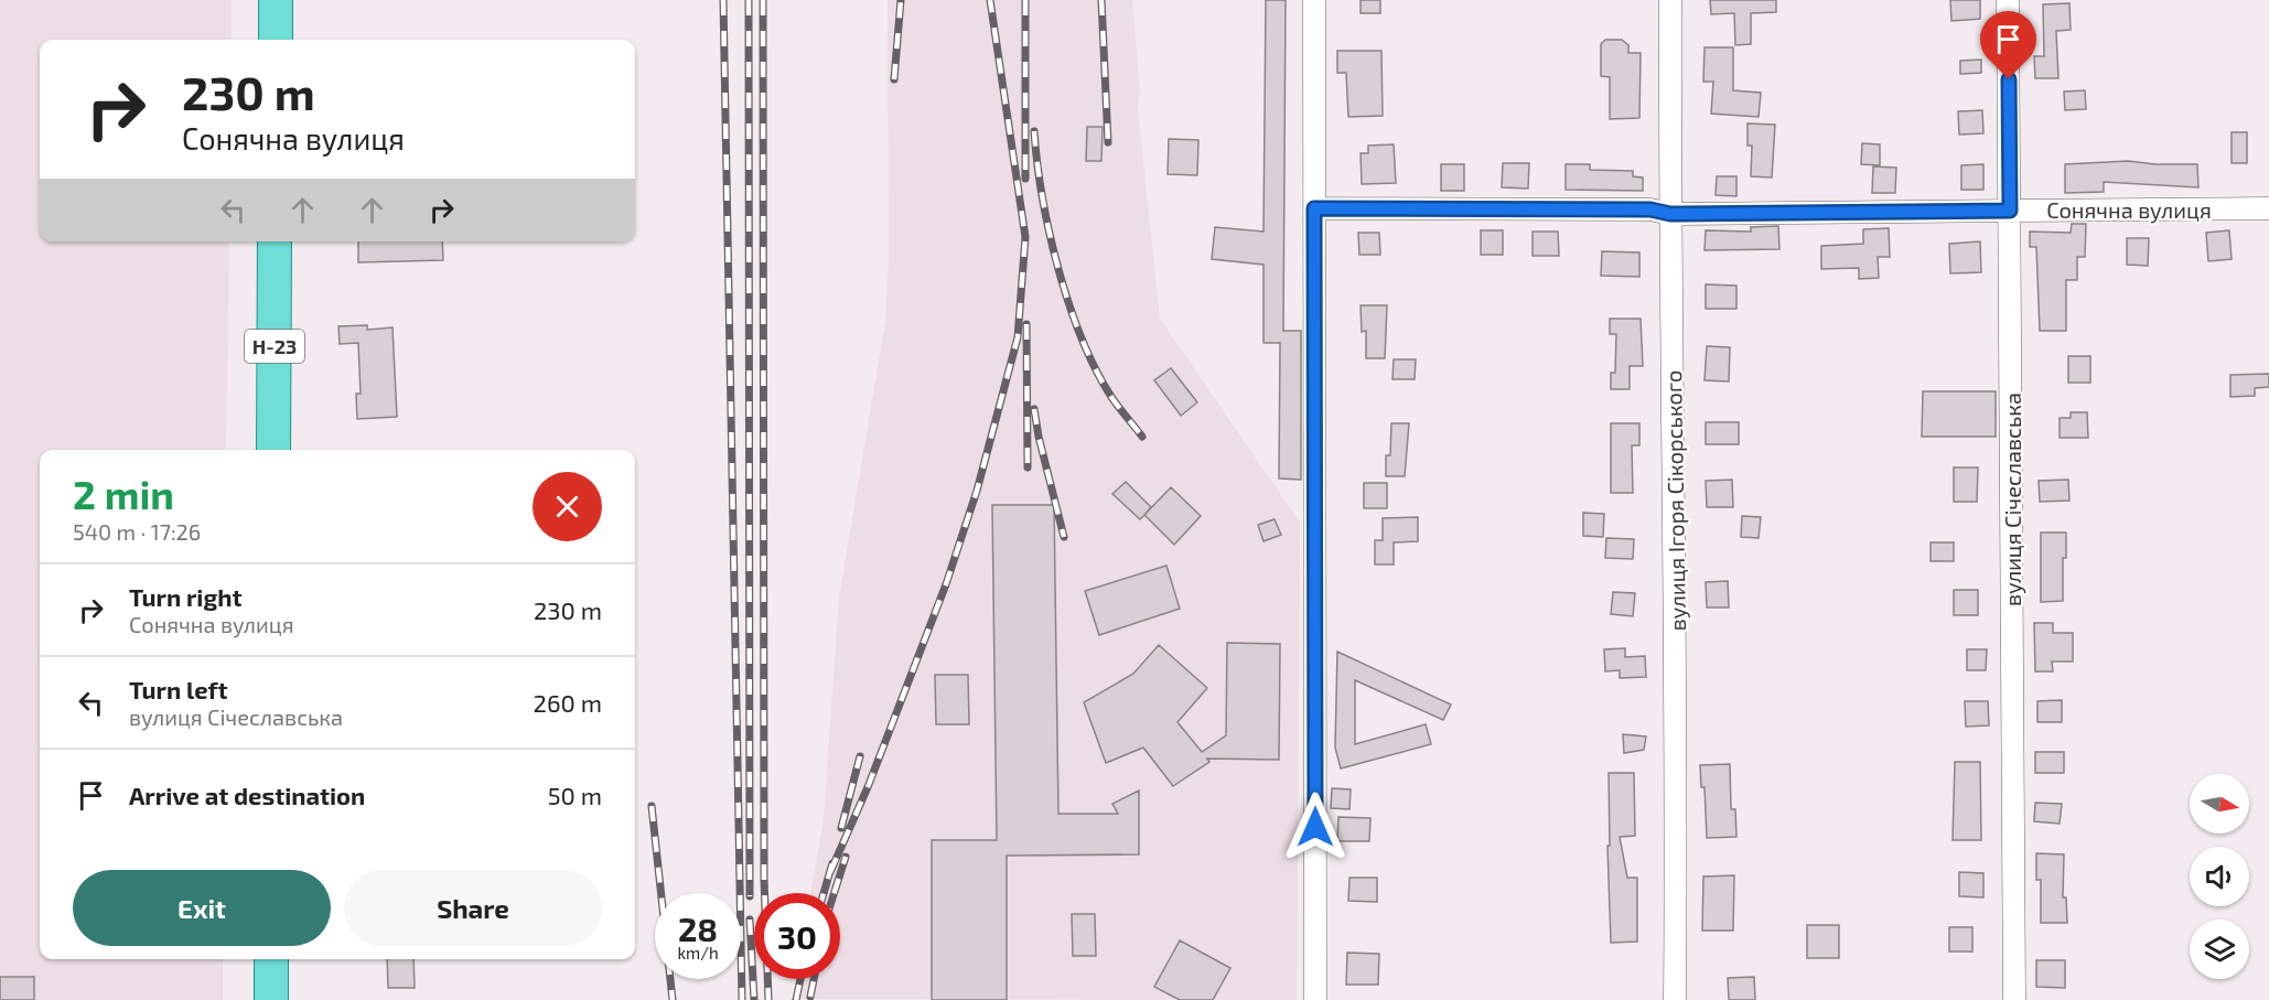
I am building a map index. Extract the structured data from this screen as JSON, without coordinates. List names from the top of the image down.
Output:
{
  "streets": {
    "main road": ["Н-23"],
    "street": ["Сонячна вулиця", "вулиця Січеславська", "вулиця Ігоря Сікорського"]
  },
  "crossings": [
    ["Сонячна вулиця", "вулиця Січеславська"],
    ["Сонячна вулиця", "вулиця Ігоря Сікорського"]
  ],
  "north": "right",
  "page": {
    "turn": ["230 m", "Сонячна вулиця"],
    "heading": ["2 min", "540 m · 17:26"],
    "list": [
      {
        "name": "Turn right",
        "note": "Сонячна вулиця",
        "value": "230 m"
      },
      {
        "name": "Turn left",
        "note": "вулиця Січеславська",
        "value": "260 m"
      },
      {
        "name": "Arrive at destination",
        "value": "50 m"
      }
    ],
    "buttons": ["Exit", "Share"],
    "speed": "28 km/h",
    "limit": "30"
  }
}
